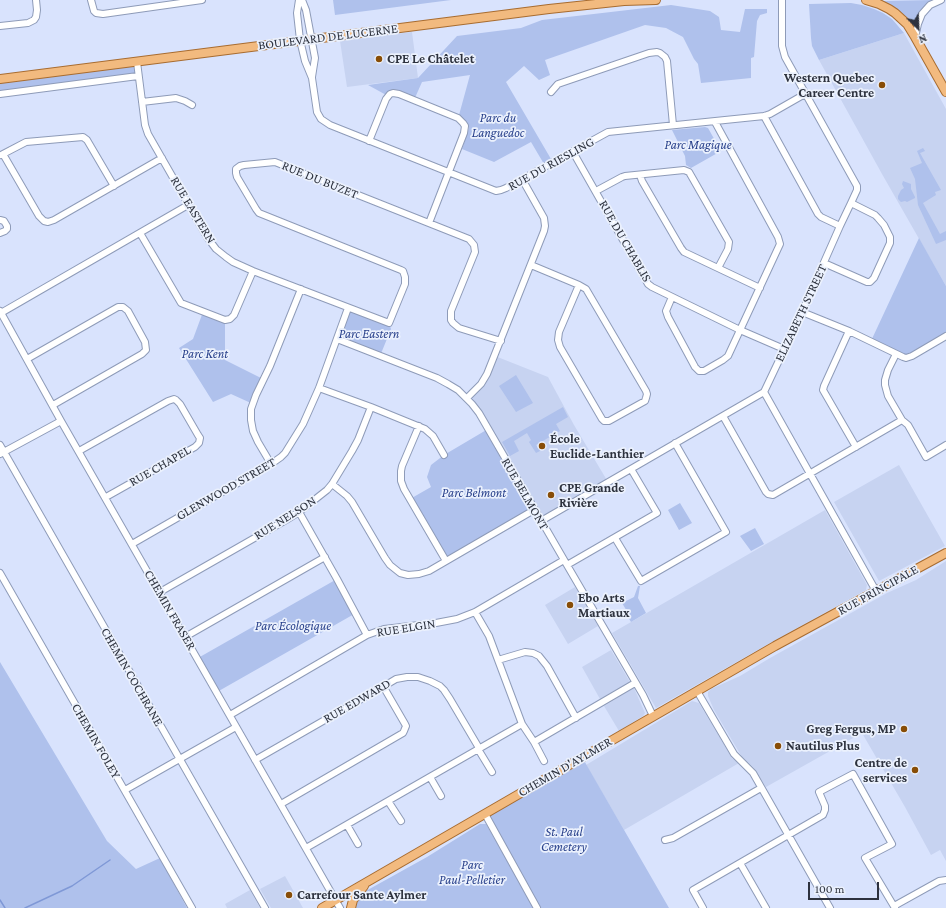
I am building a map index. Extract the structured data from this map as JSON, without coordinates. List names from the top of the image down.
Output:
{
  "streets": {
    "main road": ["BOULEVARD DE LUCERNE", "RUE PRINCIPALE", "CHEMIN D'AYLMER"],
    "street": [
      "RUE DU RIESLING",
      "RUE DU BUZET",
      "RUE EASTERN",
      "RUE DU CHABLIS",
      "ELIZABETH STREET",
      "RUE CHAPEL",
      "GLENWOOD STREET",
      "RUE BELMONT",
      "RUE NELSON",
      "CHEMIN FRASER",
      "RUE ELGIN",
      "CHEMIN COCHRANE",
      "RUE EDWARD",
      "CHEMIN FOLEY"
    ]
  },
  "crossings": [
    ["BOULEVARD DE LUCERNE", "RUE DU RIESLING"],
    ["BOULEVARD DE LUCERNE", "RUE EASTERN"],
    ["RUE DU RIESLING", "RUE DU CHABLIS"],
    ["RUE DU RIESLING", "ELIZABETH STREET"],
    ["RUE DU BUZET", "RUE EASTERN"],
    ["RUE EASTERN", "GLENWOOD STREET"],
    ["RUE DU CHABLIS", "ELIZABETH STREET"],
    ["RUE CHAPEL", "CHEMIN FRASER"],
    ["GLENWOOD STREET", "RUE BELMONT"],
    ["GLENWOOD STREET", "CHEMIN FRASER"],
    ["RUE BELMONT", "RUE ELGIN"],
    ["RUE BELMONT", "CHEMIN D'AYLMER"],
    ["RUE NELSON", "CHEMIN FRASER"],
    ["RUE PRINCIPALE", "CHEMIN D'AYLMER"],
    ["CHEMIN FRASER", "RUE ELGIN"],
    ["CHEMIN FRASER", "RUE EDWARD"],
    ["CHEMIN FRASER", "CHEMIN D'AYLMER"]
  ],
  "parks": [
    "Parc du Languedoc",
    "Parc Magique",
    "Parc Eastern",
    "Parc Kent",
    "Parc Belmont",
    "Parc Écologique",
    "St. Paul Cemetery",
    "Parc Paul-Pelletier"
  ],
  "places": [
    "CPE Le Châtelet",
    "Western Quebec Career Centre",
    "École Euclide-Lanthier",
    "CPE Grande Rivière",
    "Ebo Arts Martiaux",
    "Greg Fergus, MP",
    "Nautilus Plus",
    "Centre de services",
    "Carrefour Sante Aylmer"
  ],
  "scale_bar": "100 m",
  "north": "bottom right"
}
